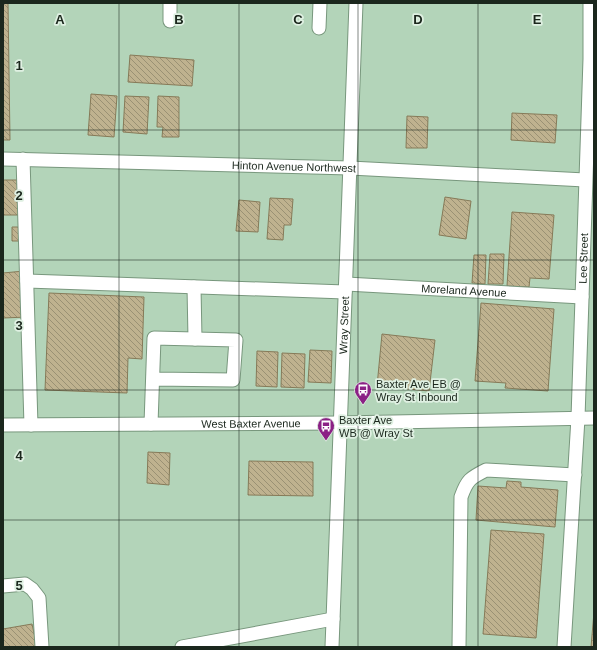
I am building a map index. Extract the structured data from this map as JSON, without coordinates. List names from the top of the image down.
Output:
{
  "streets": {
    "street": [
      "Hinton Avenue Northwest",
      "Lee Street",
      "Moreland Avenue",
      "Wray Street",
      "West Baxter Avenue"
    ]
  },
  "crossings": [
    ["Hinton Avenue Northwest", "Lee Street"],
    ["Hinton Avenue Northwest", "Wray Street"],
    ["Lee Street", "Moreland Avenue"],
    ["Lee Street", "West Baxter Avenue"],
    ["Moreland Avenue", "Wray Street"],
    ["Wray Street", "West Baxter Avenue"]
  ],
  "places": {
    "bus stop": ["Baxter Ave EB @ Wray St Inbound", "Baxter Ave WB @ Wray St"]
  },
  "grid": {
    "columns": [
      "A",
      "B",
      "C",
      "D",
      "E"
    ],
    "rows": [
      "1",
      "2",
      "3",
      "4",
      "5"
    ]
  }
}
